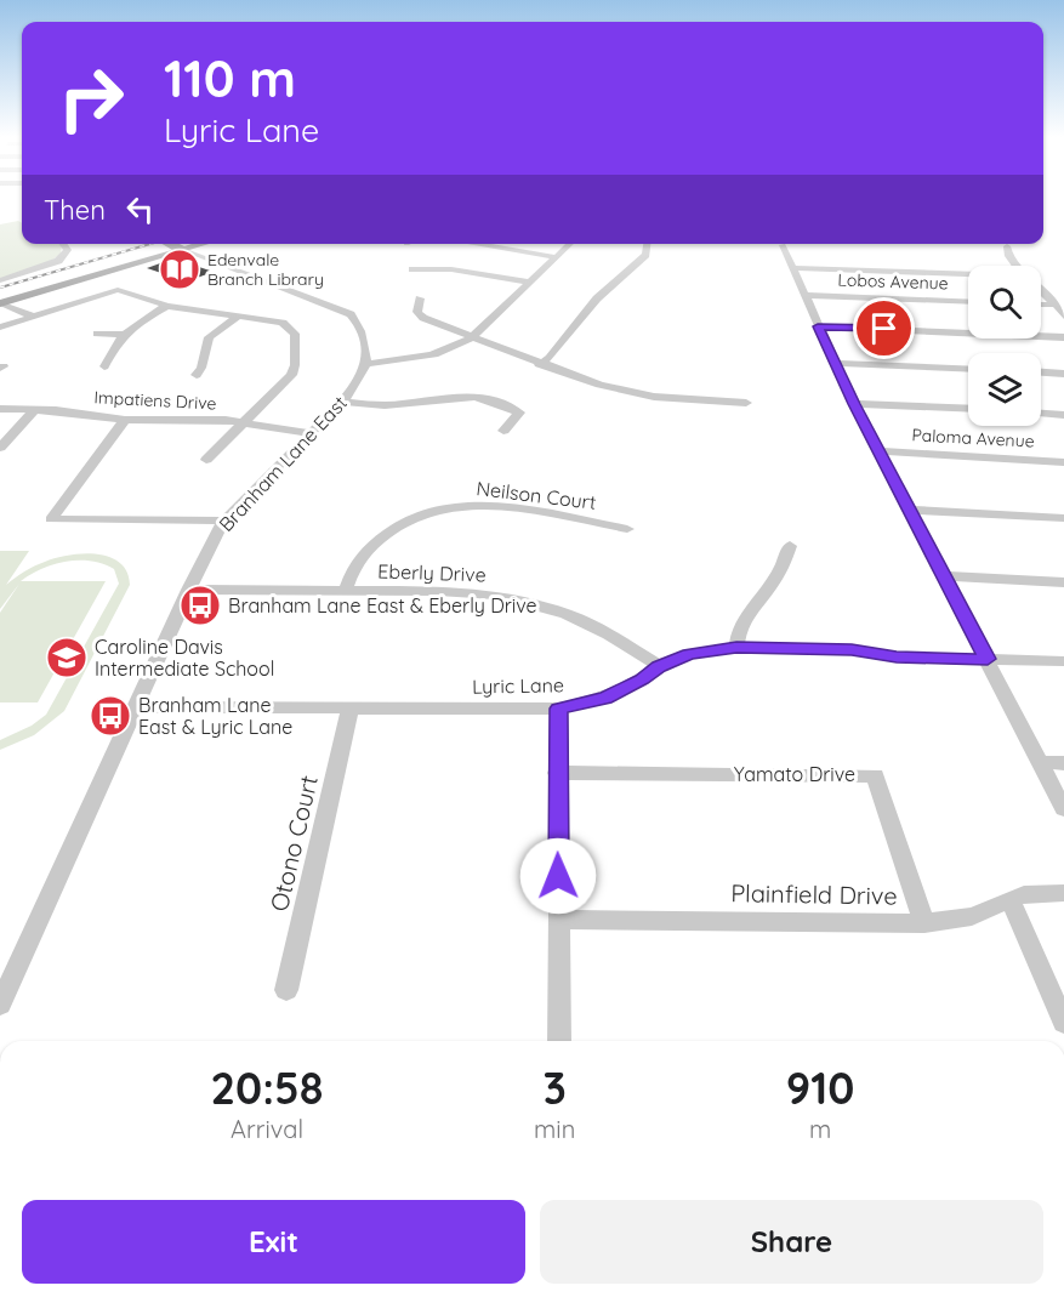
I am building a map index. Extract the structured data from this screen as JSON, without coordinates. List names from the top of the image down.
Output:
{
  "streets": {
    "street": [
      "Lobos Avenue",
      "Impatiens Drive",
      "Paloma Avenue",
      "Branham Lane East",
      "Neilson Court",
      "Eberly Drive",
      "Lyric Lane",
      "Yamato Drive",
      "Otono Court",
      "Plainfield Drive"
    ]
  },
  "crossings": [
    ["Impatiens Drive", "Branham Lane East"],
    ["Branham Lane East", "Eberly Drive"],
    ["Branham Lane East", "Lyric Lane"],
    ["Neilson Court", "Eberly Drive"],
    ["Eberly Drive", "Lyric Lane"],
    ["Lyric Lane", "Otono Court"],
    ["Yamato Drive", "Plainfield Drive"]
  ],
  "places": {
    "library": ["Edenvale Branch Library"],
    "bus stop": ["Branham Lane East & Eberly Drive", "Branham Lane East & Lyric Lane"],
    "school or university": ["Caroline Davis Intermediate School"]
  },
  "page": {
    "turn": ["110 m", "Lyric Lane"],
    "then": "Then",
    "eta": [
      "20:58",
      "Arrival",
      "3",
      "min",
      "910",
      "m"
    ],
    "buttons": ["Exit", "Share"]
  }
}
